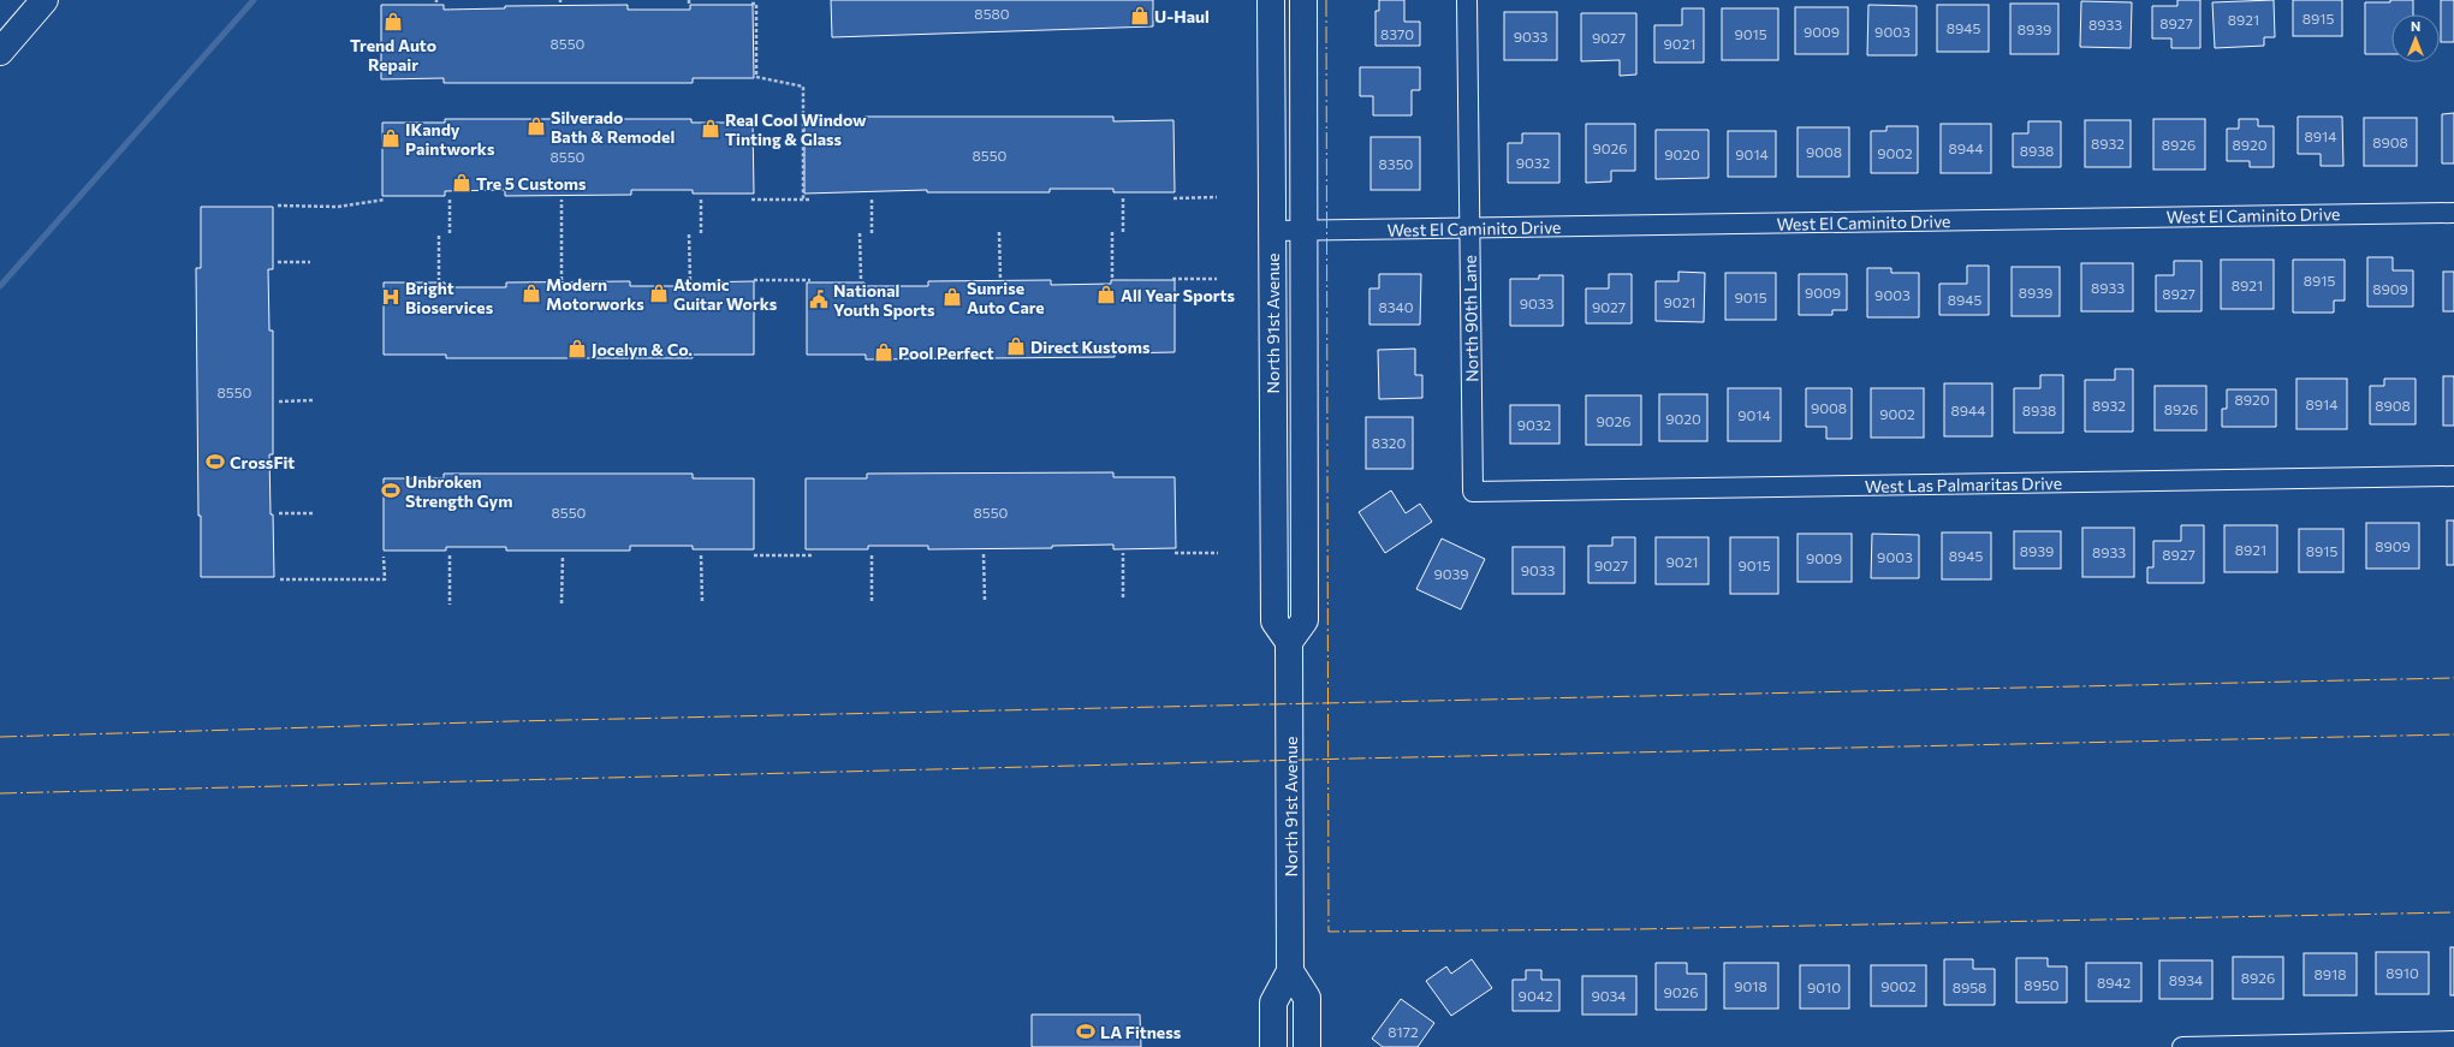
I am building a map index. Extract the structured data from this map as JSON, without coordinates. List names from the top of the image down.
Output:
{
  "streets": {
    "main road": ["North 91st Avenue"],
    "street": ["West El Caminito Drive", "North 90th Lane", "West Las Palmaritas Drive"]
  },
  "crossings": [
    ["West El Caminito Drive", "North 90th Lane"],
    ["West El Caminito Drive", "North 91st Avenue"],
    ["North 90th Lane", "West Las Palmaritas Drive"]
  ],
  "places": {
    "shop": [
      "U-Haul",
      "Trend Auto Repair",
      "Silverado Bath & Remodel",
      "Real Cool Window Tinting & Glass",
      "IKandy Paintworks",
      "Tre 5 Customs",
      "Modern Motorworks",
      "Atomic Guitar Works",
      "All Year Sports",
      "Sunrise Auto Care",
      "Direct Kustoms",
      "Jocelyn & Co.",
      "Pool Perfect"
    ],
    "hospital": ["Bright Bioservices"],
    "public building": ["National Youth Sports"],
    "sports": ["CrossFit", "Unbroken Strength Gym", "LA Fitness"]
  },
  "house_numbers": [
    "8580",
    "8915",
    "8921",
    "8927",
    "8933",
    "8945",
    "8939",
    "9009",
    "9003",
    "8370",
    "9015",
    "9033",
    "9027",
    "8550",
    "9021",
    "8914",
    "8908",
    "8932",
    "8926",
    "8920",
    "9026",
    "8944",
    "8938",
    "9008",
    "9002",
    "9020",
    "9014",
    "8550",
    "8550",
    "9032",
    "8350",
    "8915",
    "8921",
    "8933",
    "8909",
    "9009",
    "8939",
    "8927",
    "9003",
    "9015",
    "8945",
    "9021",
    "9033",
    "8340",
    "9027",
    "8550",
    "8920",
    "8914",
    "8932",
    "8908",
    "9008",
    "8926",
    "8944",
    "8938",
    "9002",
    "9014",
    "9020",
    "9026",
    "9032",
    "8320",
    "8550",
    "8550",
    "8909",
    "8921",
    "8939",
    "8915",
    "8933",
    "8927",
    "8945",
    "9003",
    "9009",
    "9021",
    "9027",
    "9015",
    "9033",
    "9039",
    "8910",
    "8918",
    "8926",
    "8934",
    "8942",
    "8950",
    "9018",
    "9002",
    "9010",
    "8958",
    "9026",
    "9042",
    "9034",
    "8172"
  ],
  "north": "top"
}
